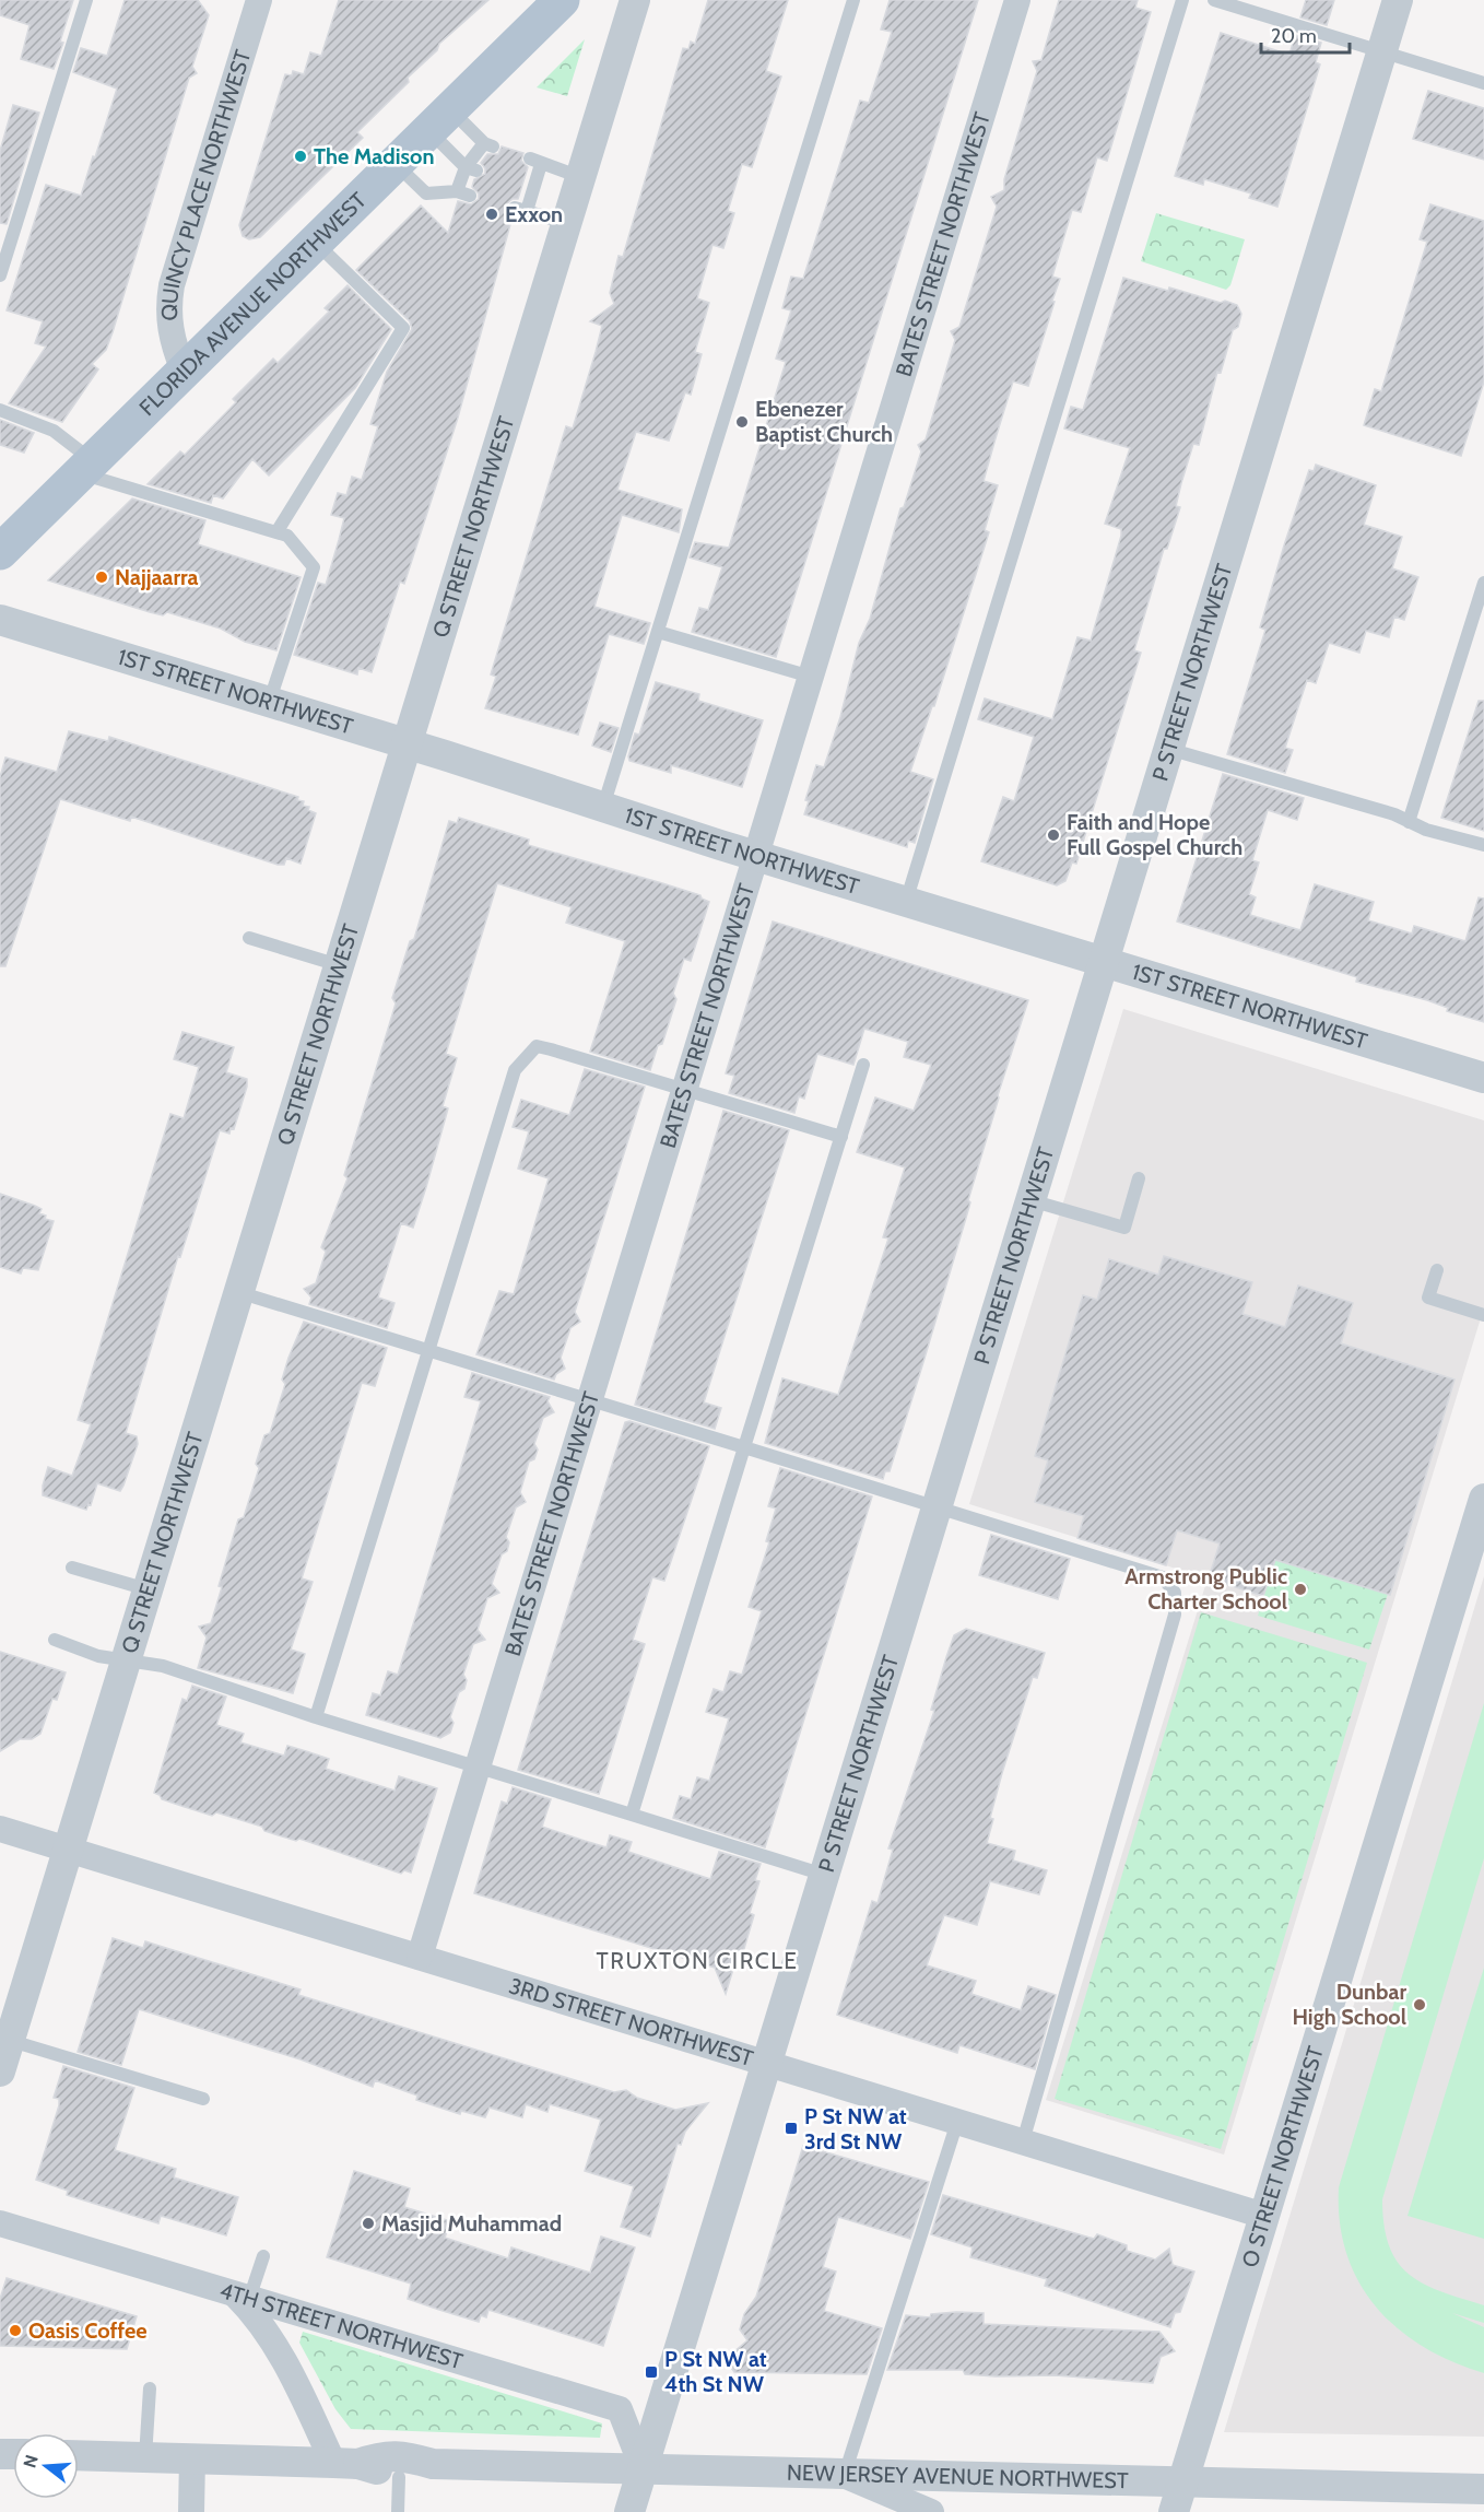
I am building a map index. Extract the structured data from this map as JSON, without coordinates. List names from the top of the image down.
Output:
{
  "streets": {
    "main road": ["FLORIDA AVENUE NORTHWEST"],
    "street": [
      "QUINCY PLACE NORTHWEST",
      "BATES STREET NORTHWEST",
      "Q STREET NORTHWEST",
      "P STREET NORTHWEST",
      "1ST STREET NORTHWEST",
      "3RD STREET NORTHWEST",
      "O STREET NORTHWEST",
      "4TH STREET NORTHWEST",
      "NEW JERSEY AVENUE NORTHWEST"
    ]
  },
  "crossings": [
    ["QUINCY PLACE NORTHWEST", "FLORIDA AVENUE NORTHWEST"],
    ["BATES STREET NORTHWEST", "1ST STREET NORTHWEST"],
    ["BATES STREET NORTHWEST", "3RD STREET NORTHWEST"],
    ["Q STREET NORTHWEST", "1ST STREET NORTHWEST"],
    ["Q STREET NORTHWEST", "3RD STREET NORTHWEST"],
    ["P STREET NORTHWEST", "1ST STREET NORTHWEST"],
    ["P STREET NORTHWEST", "3RD STREET NORTHWEST"],
    ["P STREET NORTHWEST", "4TH STREET NORTHWEST"],
    ["P STREET NORTHWEST", "NEW JERSEY AVENUE NORTHWEST"],
    ["3RD STREET NORTHWEST", "O STREET NORTHWEST"],
    ["O STREET NORTHWEST", "NEW JERSEY AVENUE NORTHWEST"],
    ["4TH STREET NORTHWEST", "NEW JERSEY AVENUE NORTHWEST"]
  ],
  "districts": ["TRUXTON CIRCLE"],
  "places": {
    "other": [
      "The Madison",
      "Exxon",
      "Ebenezer Baptist Church",
      "Najjaarra",
      "Faith and Hope Full Gospel Church",
      "Armstrong Public Charter School",
      "Dunbar High School",
      "Masjid Muhammad",
      "Oasis Coffee"
    ],
    "transit": ["P St NW at 3rd St NW", "P St NW at 4th St NW"]
  },
  "scale_bar": "20 m",
  "north": "left"
}
